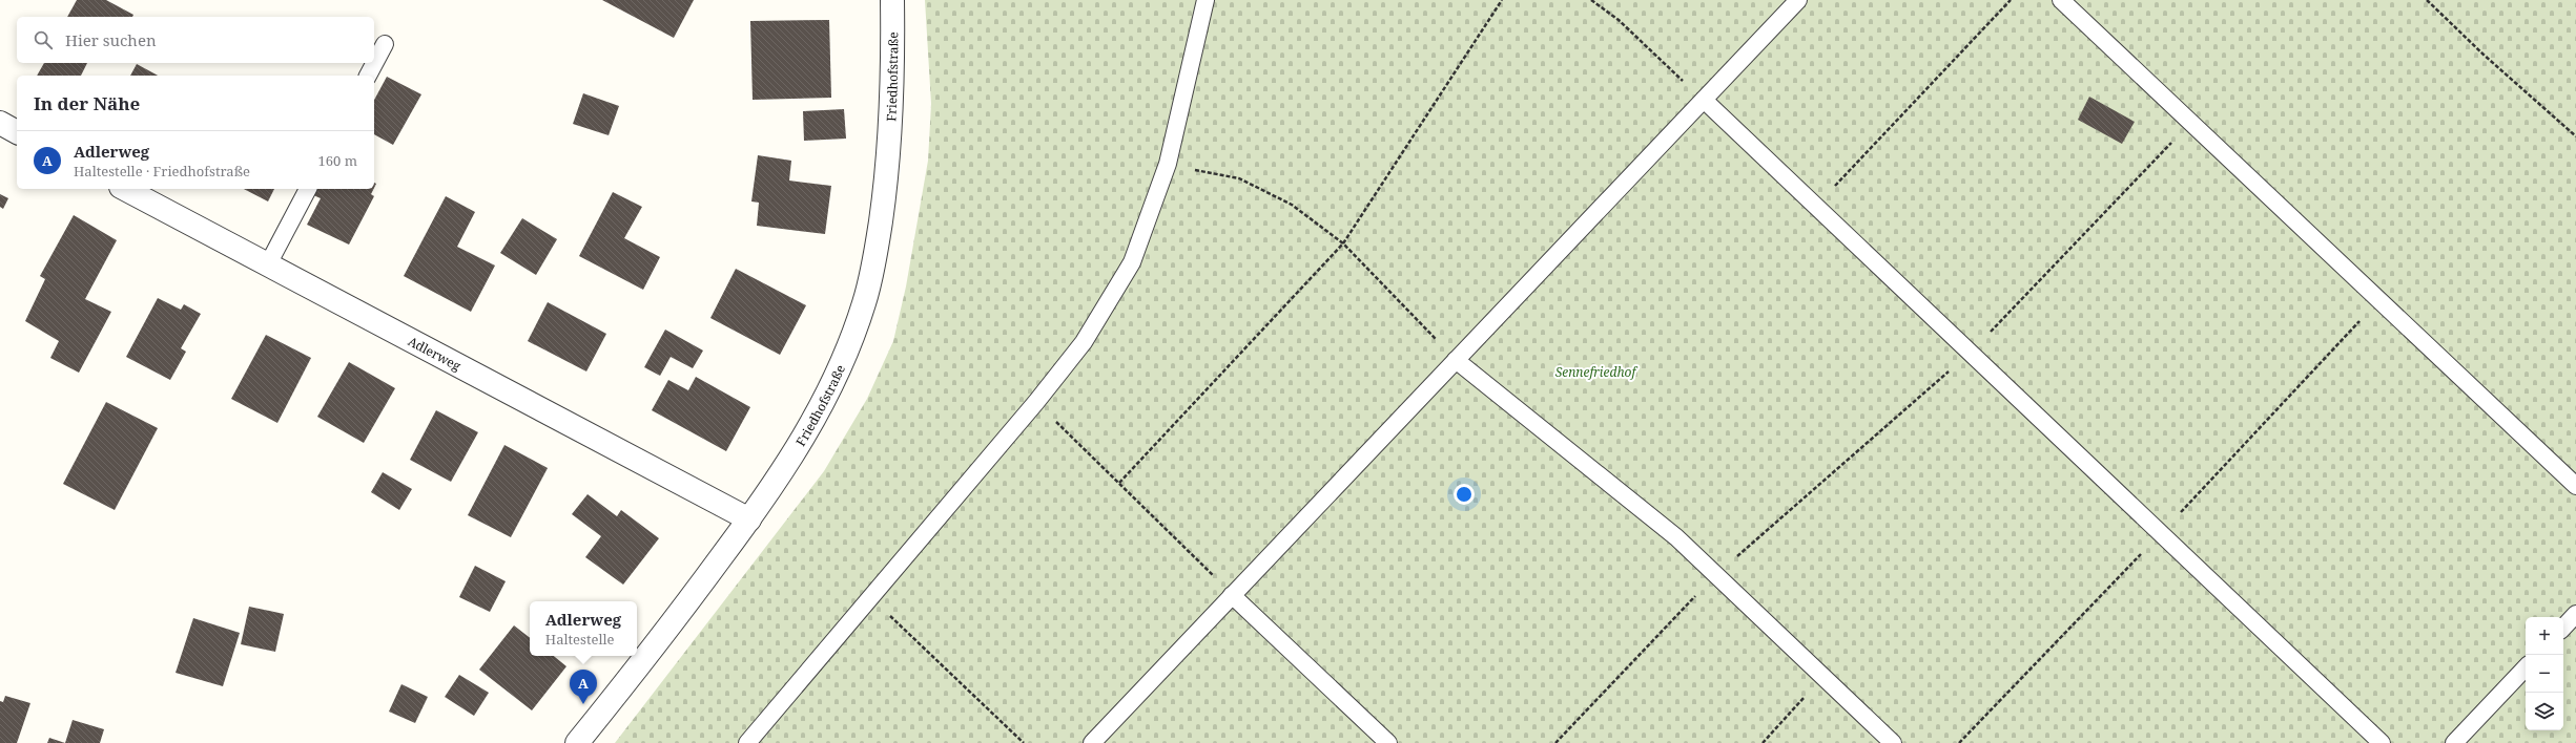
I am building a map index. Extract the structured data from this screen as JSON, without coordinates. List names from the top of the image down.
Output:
{
  "streets": {
    "street": ["Friedhofstraße", "Adlerweg"]
  },
  "crossings": [
    ["Friedhofstraße", "Adlerweg"]
  ],
  "parks": ["Sennefriedhof"],
  "page": {
    "search": "Hier suchen",
    "heading": "In der Nähe",
    "list": [
      {
        "mark": "A",
        "name": "Adlerweg",
        "note": "Haltestelle · Friedhofstraße",
        "value": "160 m"
      }
    ],
    "popup": ["Adlerweg", "Haltestelle"],
    "map_buttons": ["+", "−"],
    "pins": "A"
  }
}
